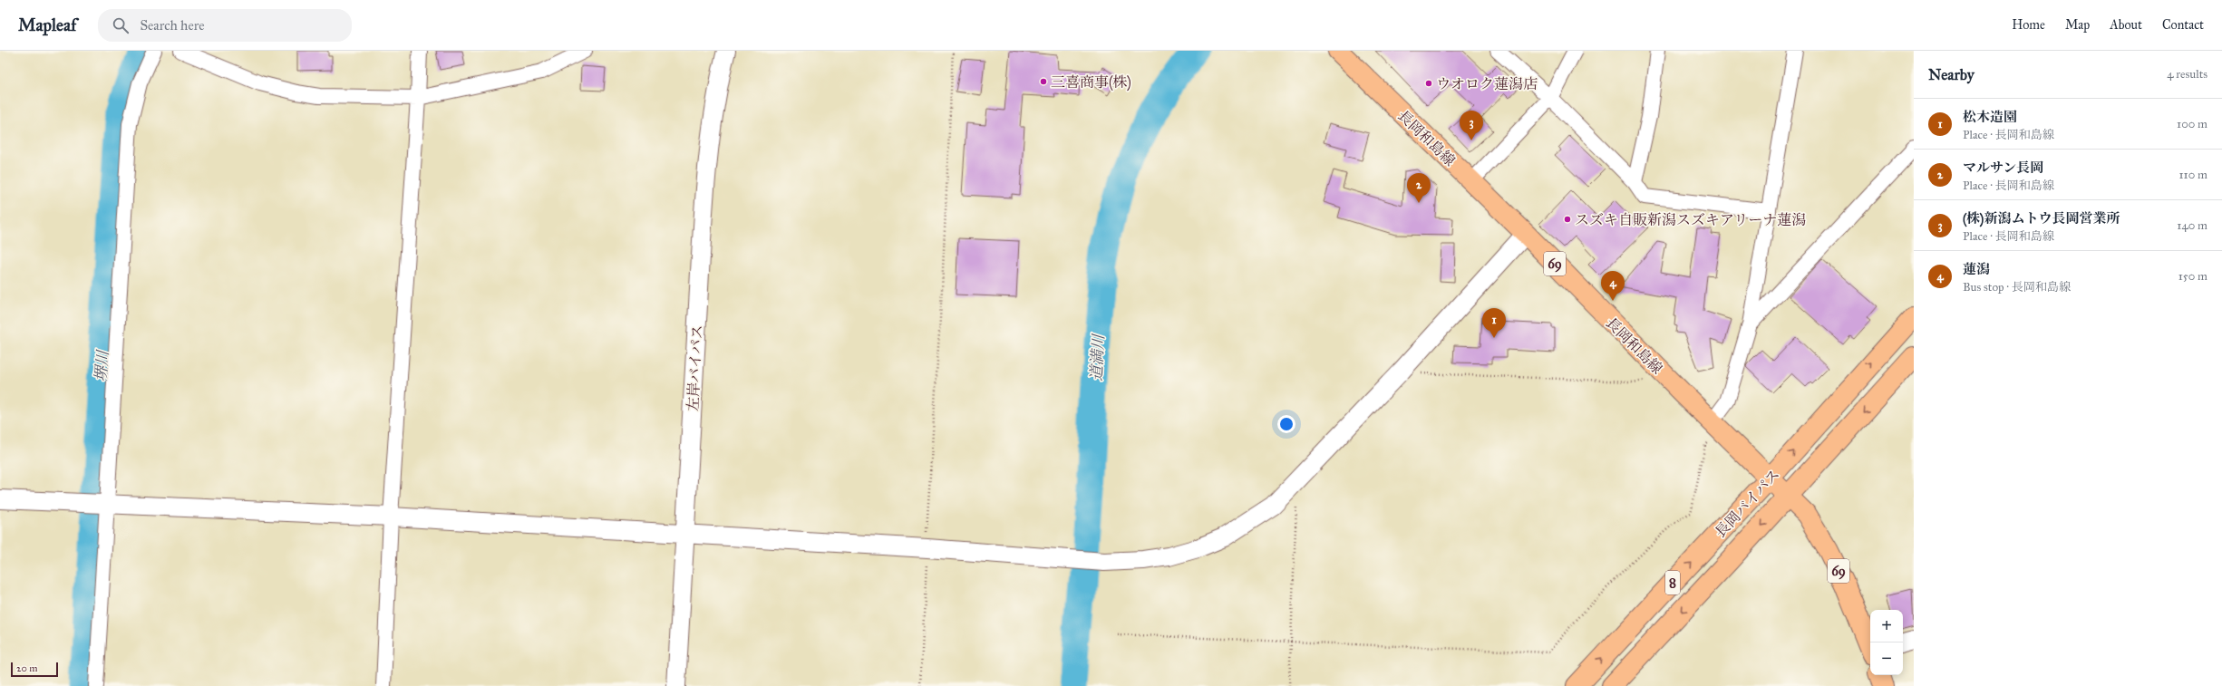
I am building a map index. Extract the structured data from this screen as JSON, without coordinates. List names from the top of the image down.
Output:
{
  "streets": {
    "main road": [
      "長岡和島線",
      "69",
      "長岡バイパス",
      "8"
    ],
    "street": ["左岸バイパス"]
  },
  "crossings": [
    ["長岡和島線", "長岡バイパス"]
  ],
  "water": ["道満川", "堺川"],
  "places": ["三喜商事(株)", "ウオロク蓮潟店", "スズキ自販新潟スズキアリーナ蓮潟"],
  "scale_bar": "20 m",
  "page": {
    "header": "Mapleaf",
    "search": "Search here",
    "nav": [
      "Home",
      "Map",
      "About",
      "Contact"
    ],
    "heading": ["Nearby", "4 results"],
    "list": [
      {
        "mark": "1",
        "name": "松木造園",
        "note": "Place · 長岡和島線",
        "value": "100 m"
      },
      {
        "mark": "2",
        "name": "マルサン長岡",
        "note": "Place · 長岡和島線",
        "value": "110 m"
      },
      {
        "mark": "3",
        "name": "(株)新潟ムトウ長岡営業所",
        "note": "Place · 長岡和島線",
        "value": "140 m"
      },
      {
        "mark": "4",
        "name": "蓮潟",
        "note": "Bus stop · 長岡和島線",
        "value": "150 m"
      }
    ],
    "pins": [
      "3",
      "2",
      "4",
      "1"
    ],
    "map_buttons": ["+", "−"],
    "scale": "20 m"
  }
}
